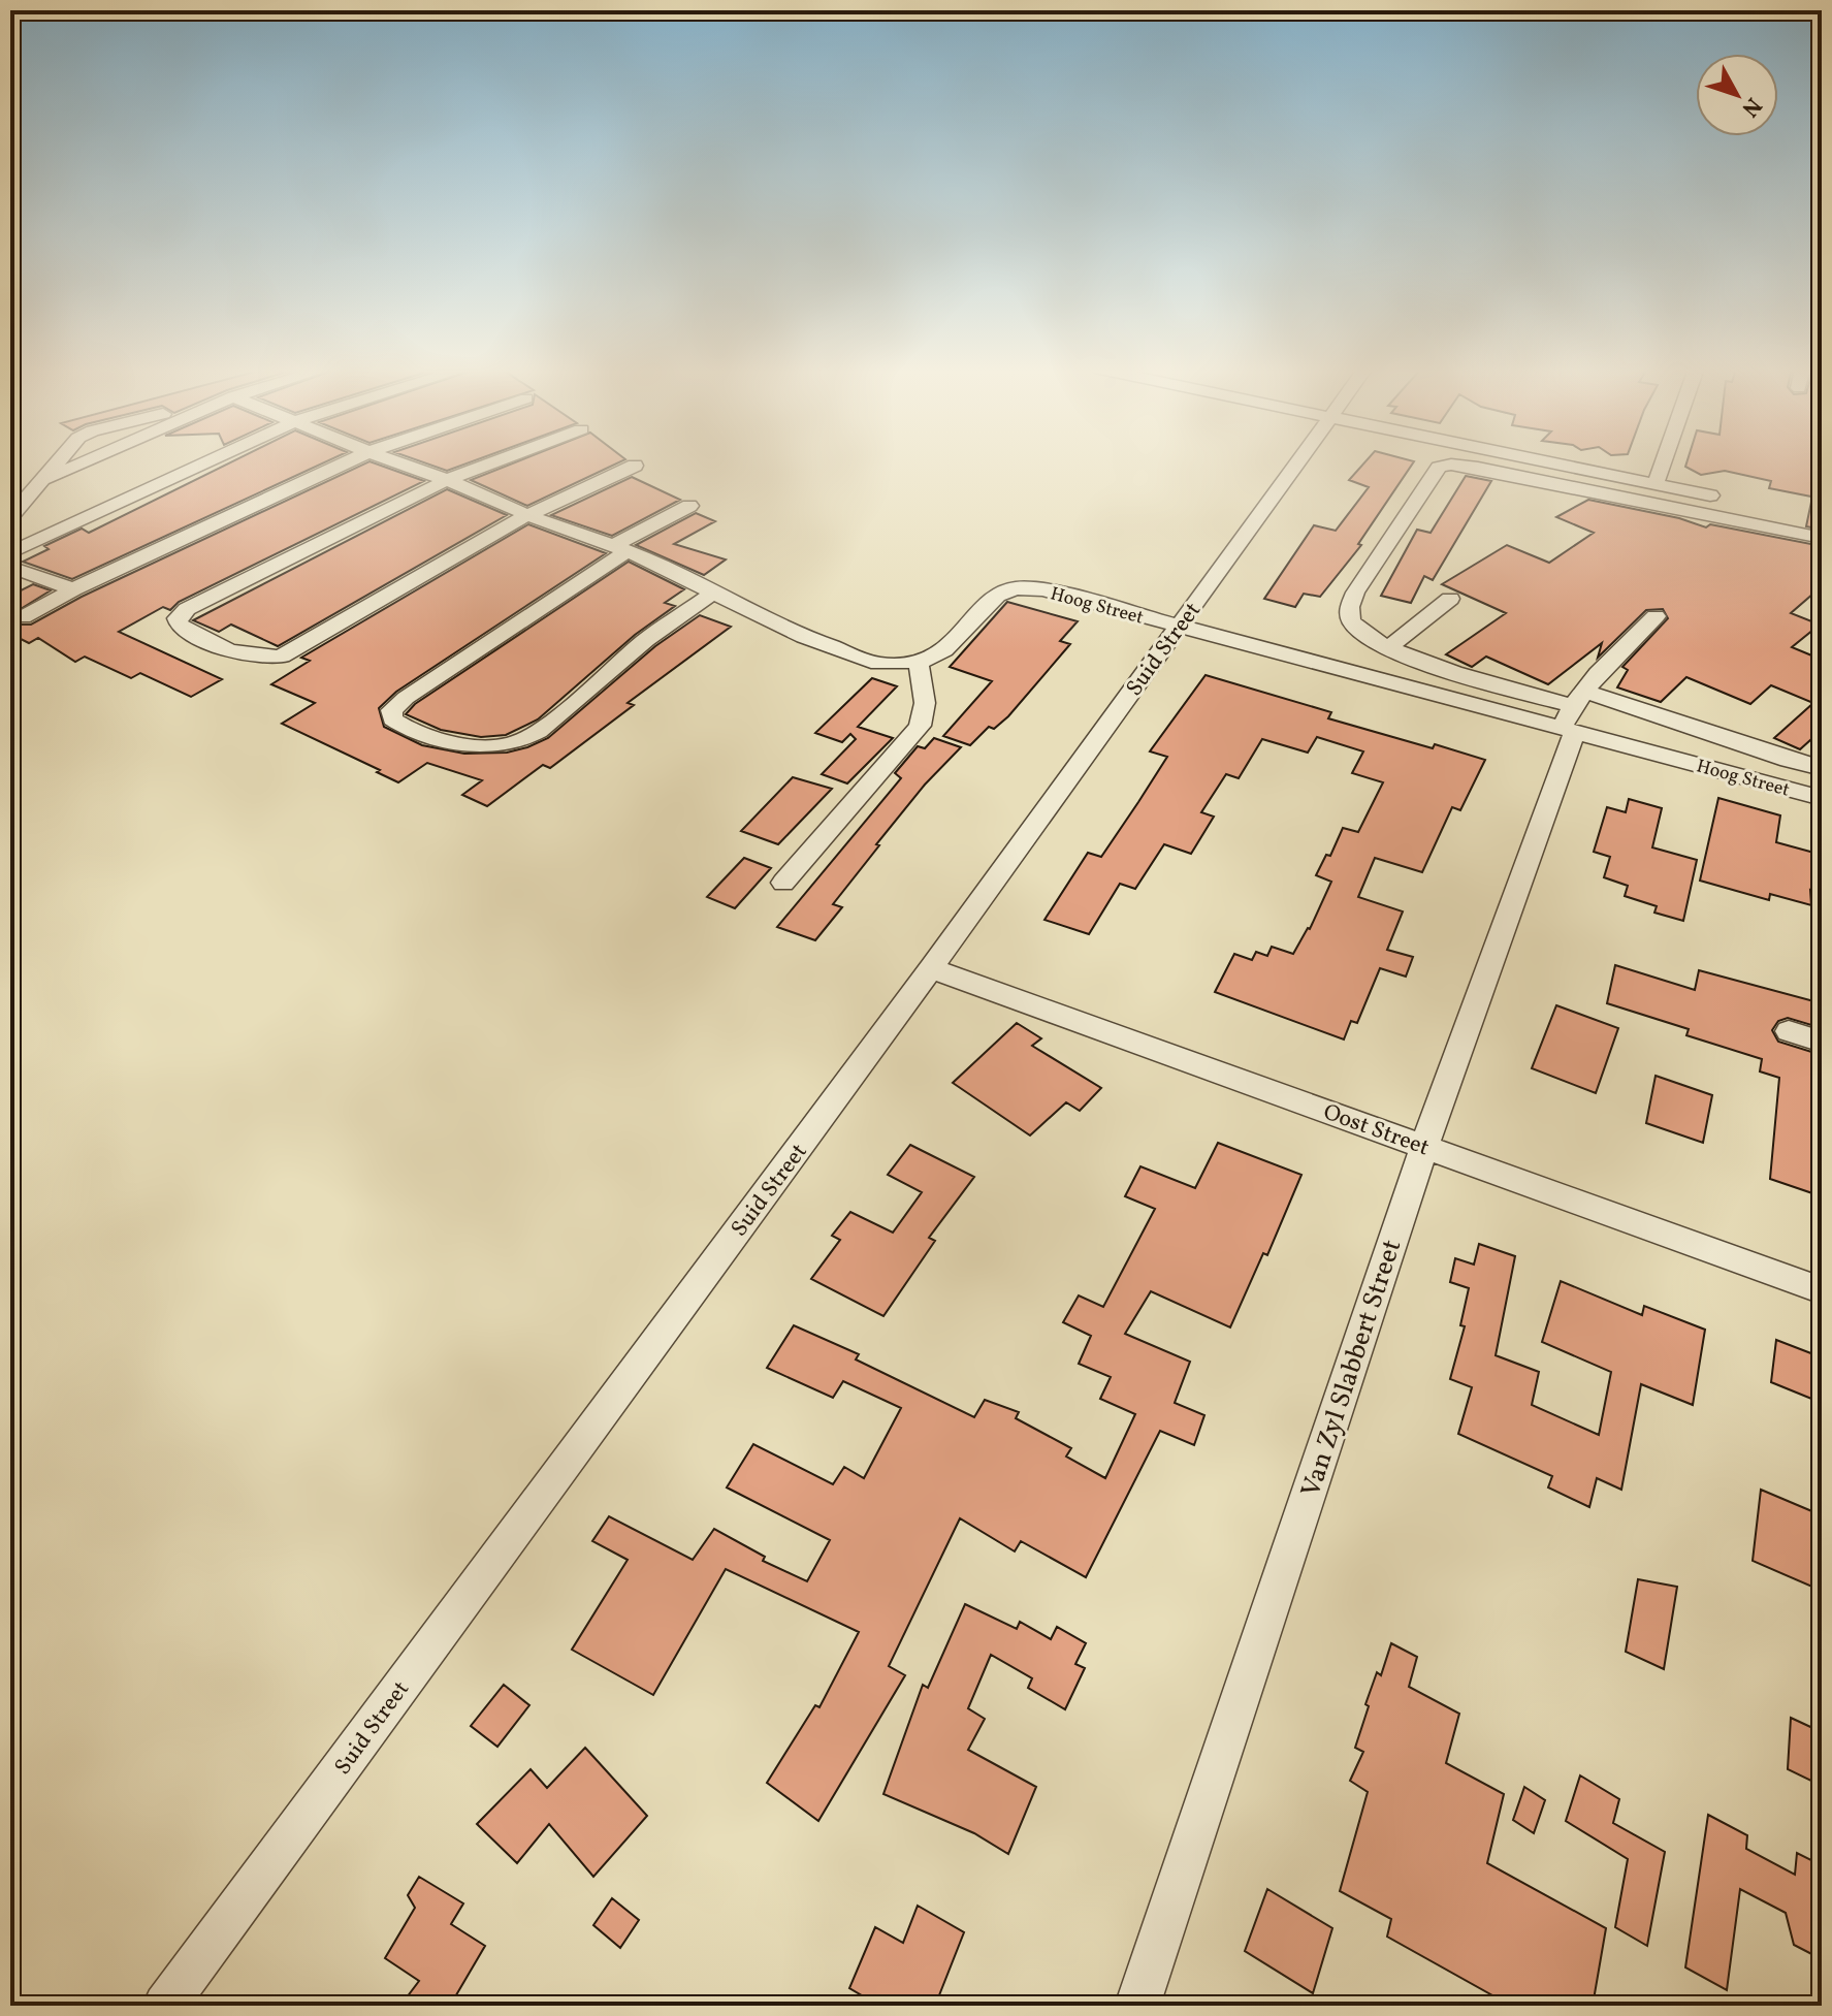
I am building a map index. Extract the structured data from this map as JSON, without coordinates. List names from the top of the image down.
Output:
{
  "streets": {
    "street": [
      "Hoog Street",
      "Suid Street",
      "Oost Street",
      "Van Zyl Slabbert Street"
    ]
  },
  "crossings": [
    ["Hoog Street", "Suid Street"],
    ["Hoog Street", "Van Zyl Slabbert Street"],
    ["Suid Street", "Oost Street"],
    ["Oost Street", "Van Zyl Slabbert Street"]
  ],
  "north": "bottom right"
}
